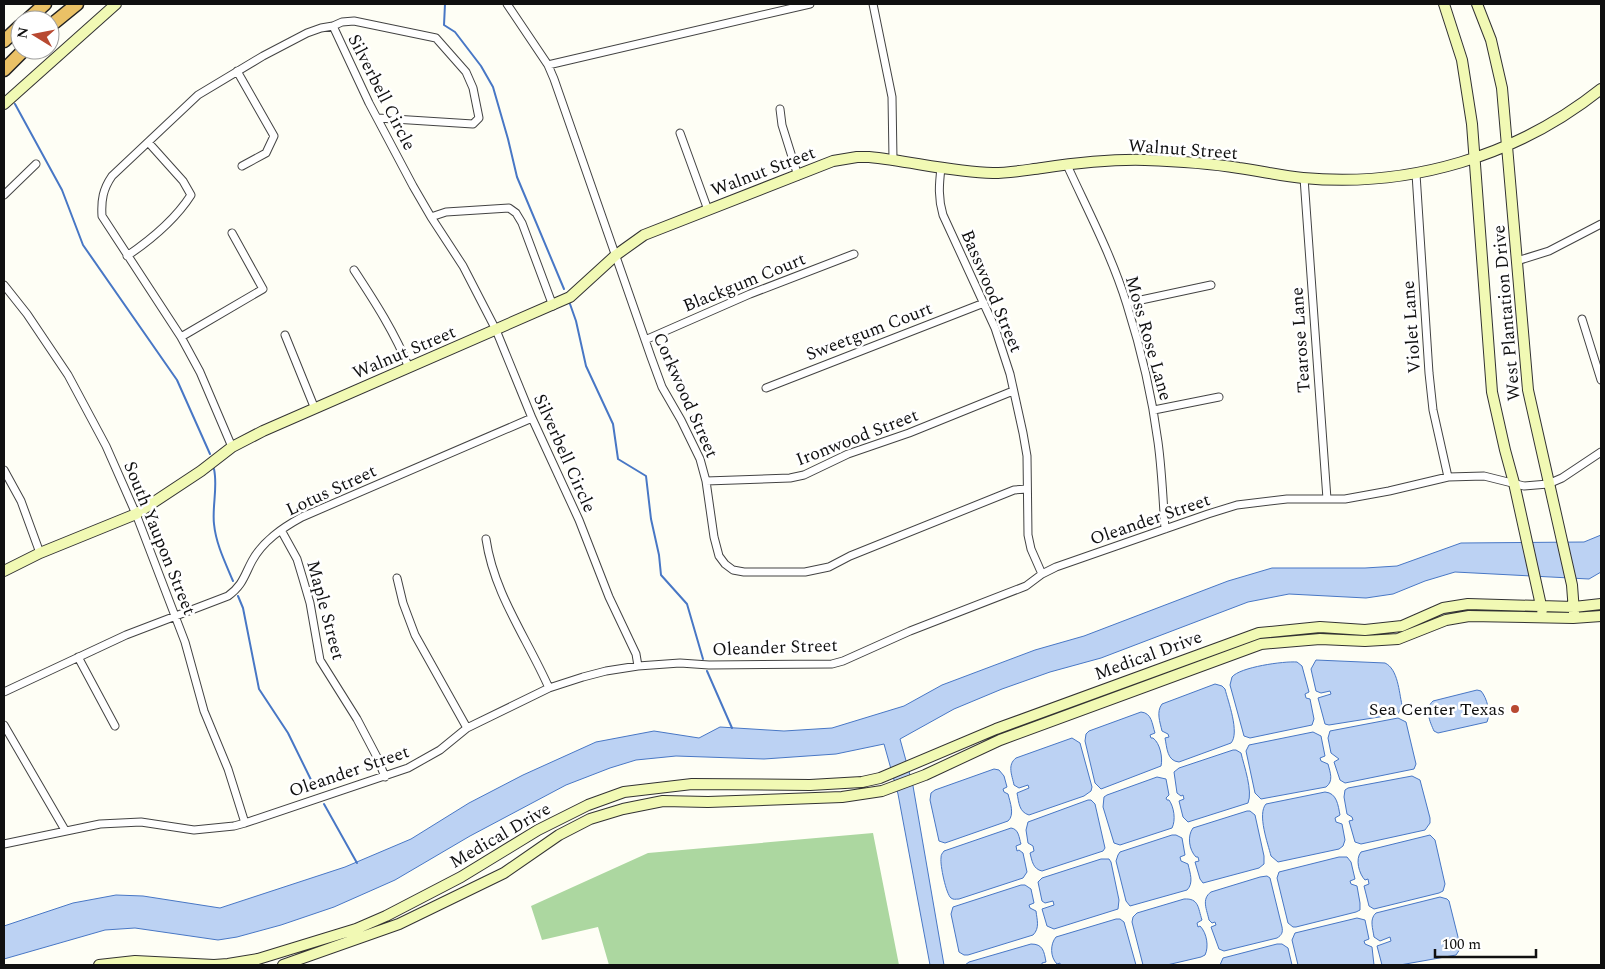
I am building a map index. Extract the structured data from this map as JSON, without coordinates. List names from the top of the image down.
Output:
{
  "streets": {
    "street": [
      "Silverbell Circle",
      "Walnut Street",
      "Blackgum Court",
      "Basswood Street",
      "West Plantation Drive",
      "Violet Lane",
      "Sweetgum Court",
      "Moss Rose Lane",
      "Tearose Lane",
      "Corkwood Street",
      "Ironwood Street",
      "Lotus Street",
      "Oleander Street",
      "South Yaupon Street",
      "Maple Street",
      "Medical Drive"
    ]
  },
  "crossings": [
    ["Silverbell Circle", "Walnut Street"],
    ["Silverbell Circle", "Lotus Street"],
    ["Silverbell Circle", "Oleander Street"],
    ["Walnut Street", "Basswood Street"],
    ["Walnut Street", "West Plantation Drive"],
    ["Walnut Street", "Violet Lane"],
    ["Walnut Street", "Moss Rose Lane"],
    ["Walnut Street", "Tearose Lane"],
    ["Walnut Street", "Corkwood Street"],
    ["Walnut Street", "South Yaupon Street"],
    ["Blackgum Court", "Corkwood Street"],
    ["Basswood Street", "Sweetgum Court"],
    ["Basswood Street", "Corkwood Street"],
    ["Basswood Street", "Ironwood Street"],
    ["Basswood Street", "Oleander Street"],
    ["West Plantation Drive", "Oleander Street"],
    ["West Plantation Drive", "Medical Drive"],
    ["Violet Lane", "Oleander Street"],
    ["Moss Rose Lane", "Oleander Street"],
    ["Tearose Lane", "Oleander Street"],
    ["Corkwood Street", "Ironwood Street"],
    ["Lotus Street", "South Yaupon Street"],
    ["Lotus Street", "Maple Street"],
    ["Oleander Street", "South Yaupon Street"],
    ["Oleander Street", "Maple Street"]
  ],
  "places": ["Sea Center Texas"],
  "scale_bar": "100 m",
  "north": "left"
}
